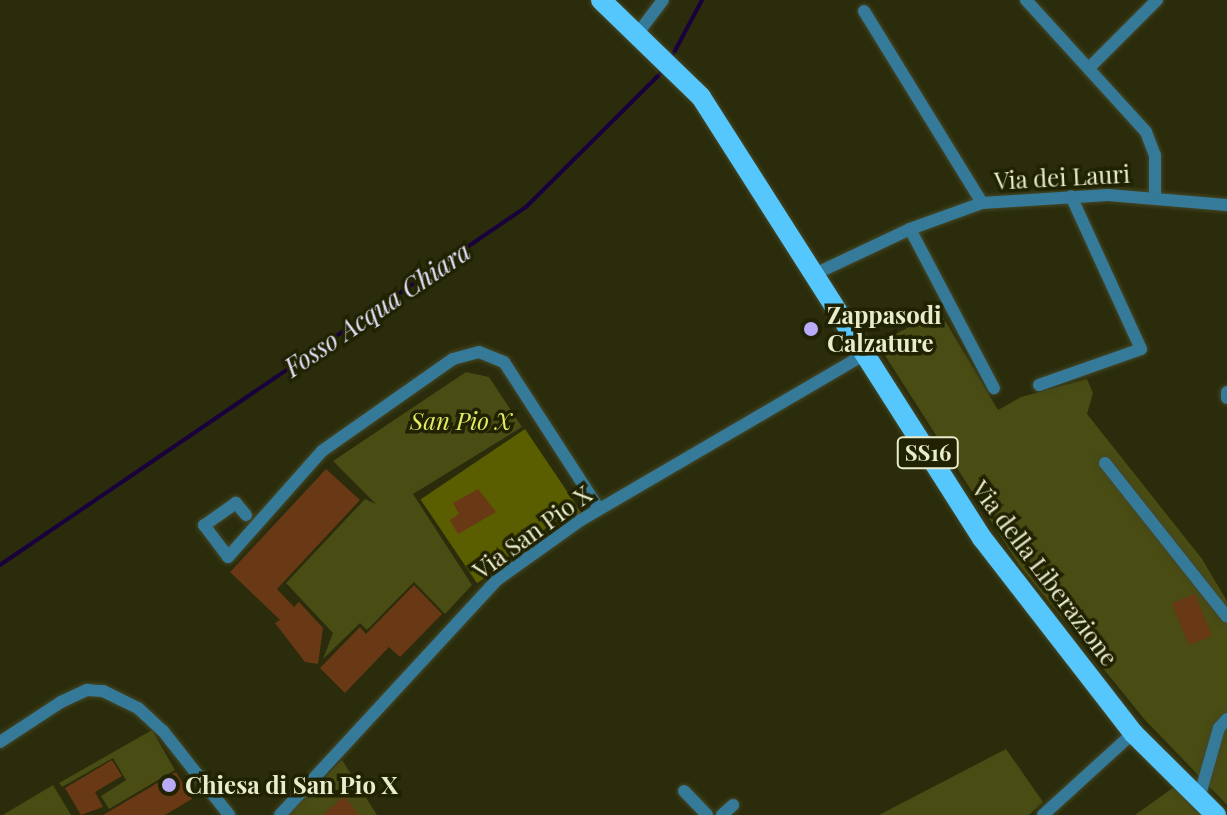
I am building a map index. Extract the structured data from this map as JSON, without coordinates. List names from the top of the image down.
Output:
{
  "streets": {
    "main road": ["SS16", "Via della Liberazione"],
    "street": ["Via dei Lauri", "Via San Pio X"]
  },
  "crossings": [
    ["Via dei Lauri", "Via della Liberazione"],
    ["Via San Pio X", "Via della Liberazione"]
  ],
  "water": ["Fosso Acqua Chiara"],
  "parks": ["San Pio X"],
  "places": ["Zappasodi Calzature", "Chiesa di San Pio X"]
}
